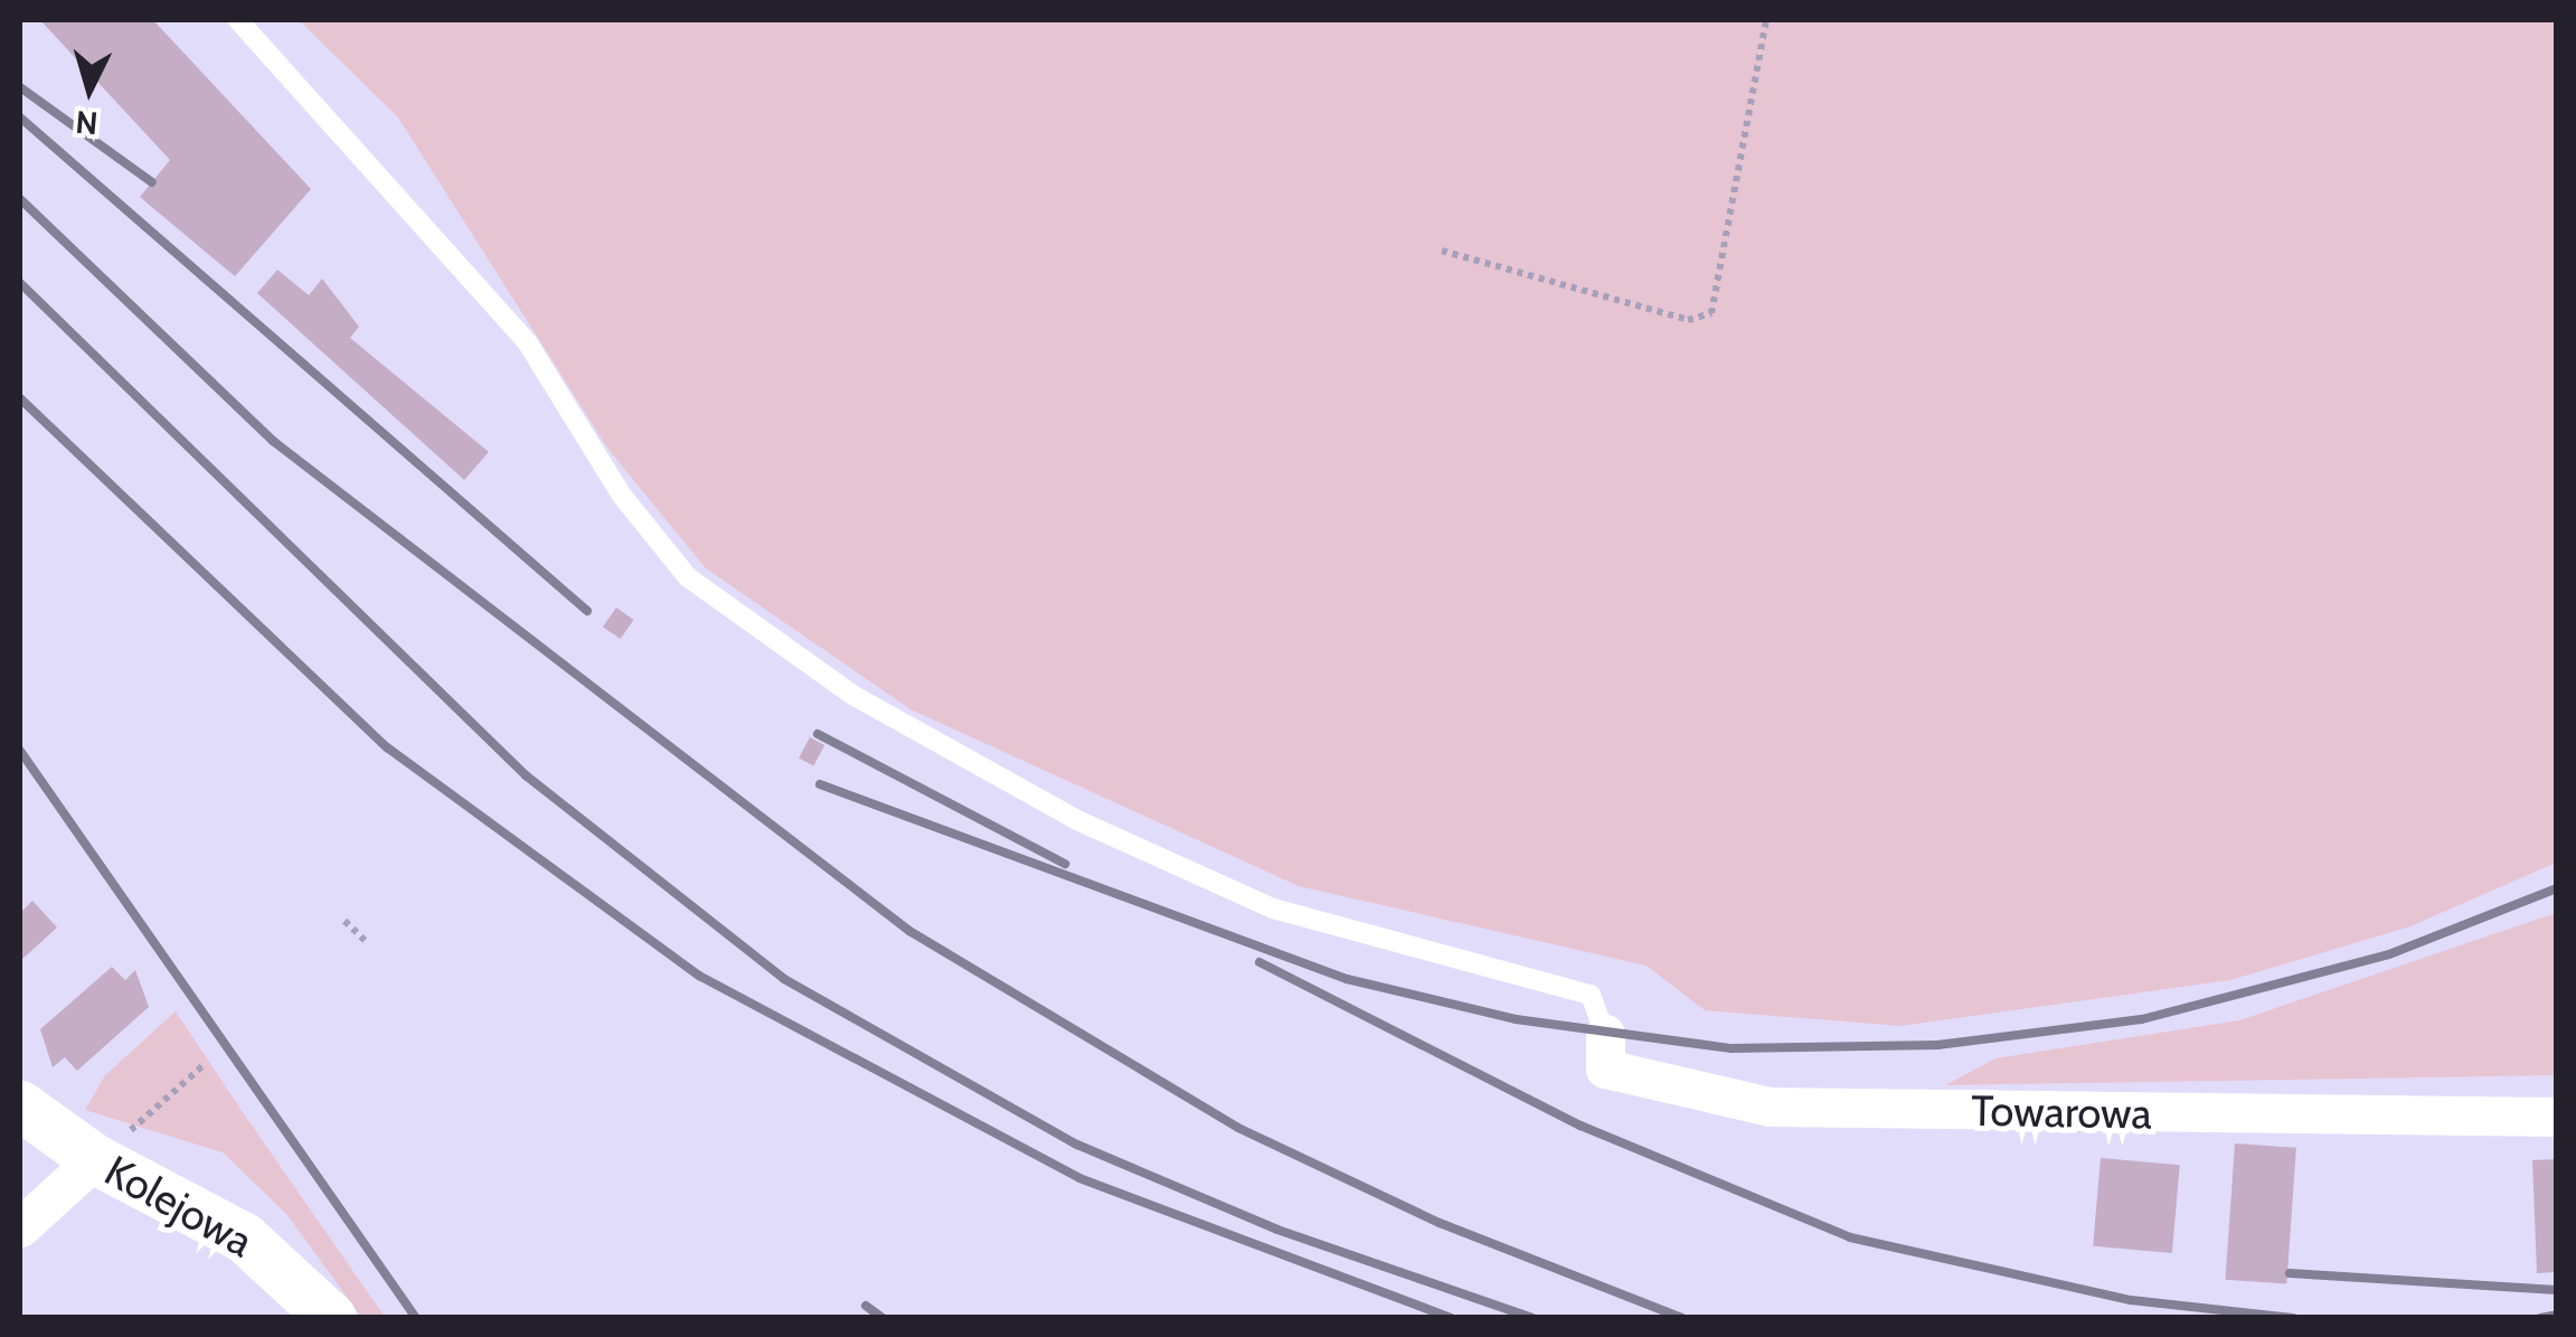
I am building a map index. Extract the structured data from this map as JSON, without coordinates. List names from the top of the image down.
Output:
{
  "streets": {
    "street": ["Towarowa", "Kolejowa"]
  },
  "north": "bottom"
}
